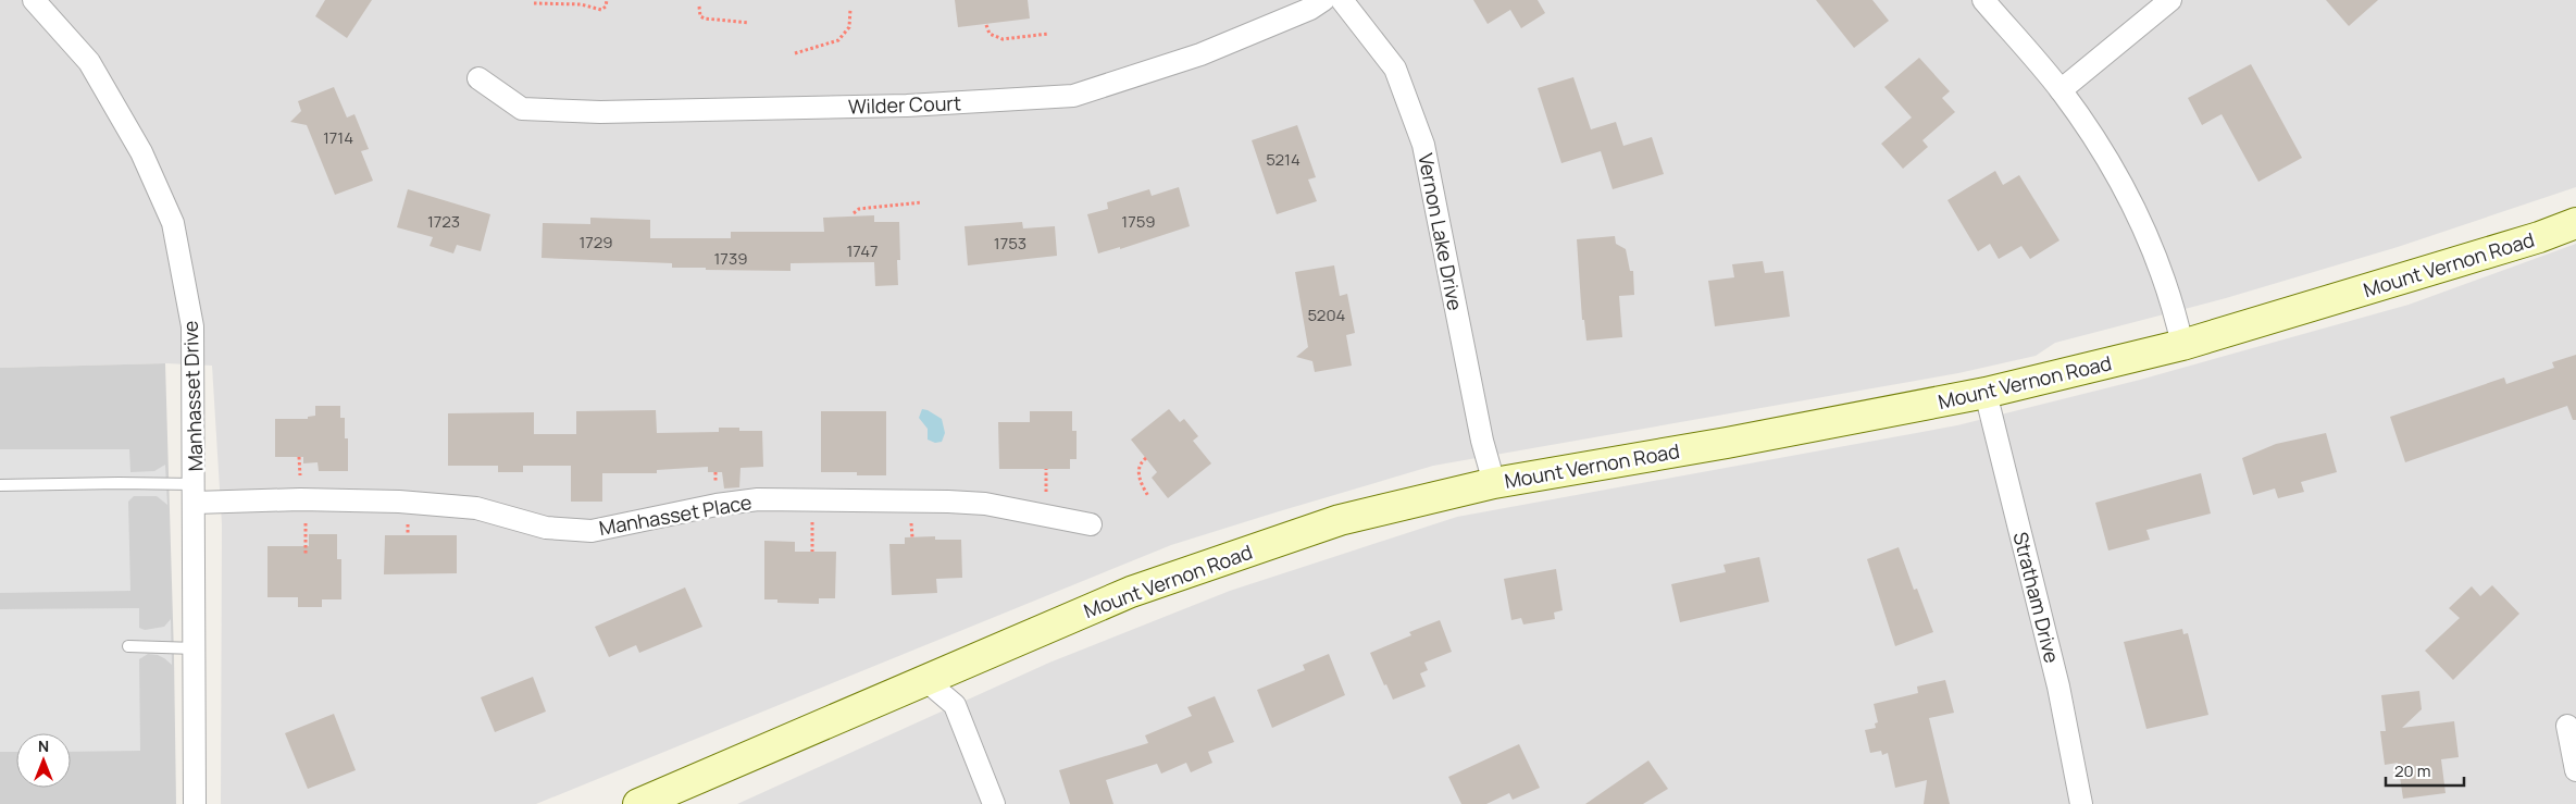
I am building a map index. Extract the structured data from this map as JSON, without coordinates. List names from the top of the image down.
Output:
{
  "streets": {
    "main road": ["Mount Vernon Road"],
    "street": [
      "Wilder Court",
      "Vernon Lake Drive",
      "Manhasset Drive",
      "Manhasset Place",
      "Stratham Drive"
    ]
  },
  "crossings": [
    ["Vernon Lake Drive", "Mount Vernon Road"],
    ["Mount Vernon Road", "Stratham Drive"],
    ["Manhasset Drive", "Manhasset Place"]
  ],
  "house_numbers": [
    "1714",
    "5214",
    "1723",
    "1759",
    "1729",
    "1753",
    "1747",
    "1739",
    "5204"
  ],
  "scale_bar": "20 m",
  "north": "top"
}
